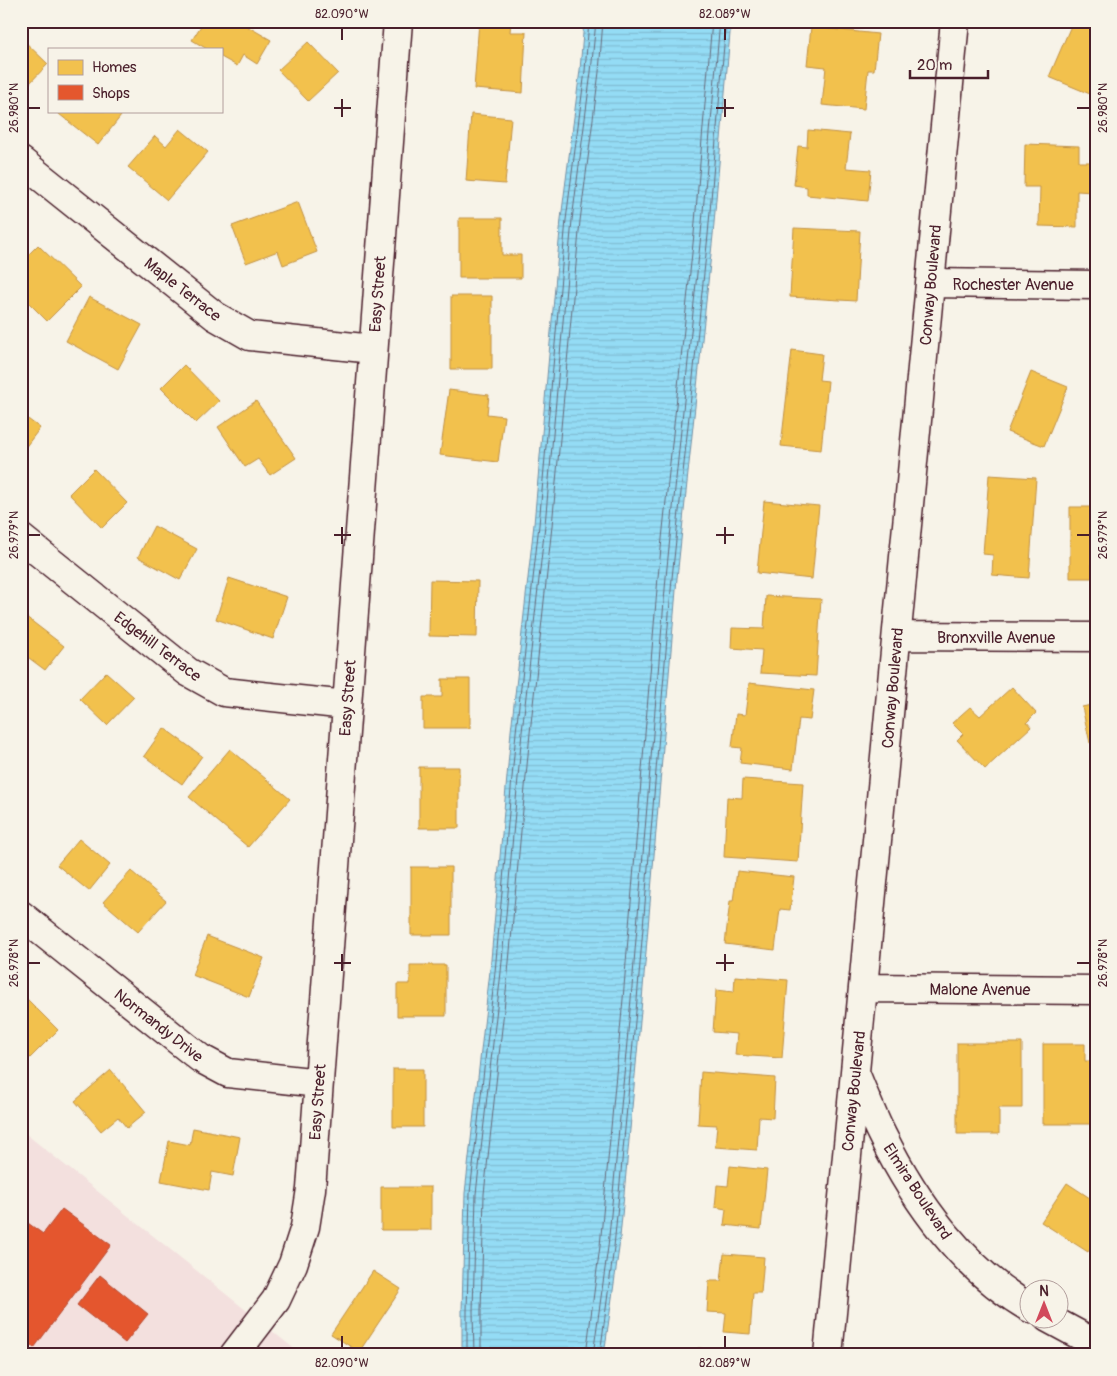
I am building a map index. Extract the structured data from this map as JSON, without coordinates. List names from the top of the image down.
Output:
{
  "streets": {
    "street": [
      "Rochester Avenue",
      "Conway Boulevard",
      "Maple Terrace",
      "Easy Street",
      "Bronxville Avenue",
      "Edgehill Terrace",
      "Malone Avenue",
      "Normandy Drive",
      "Elmira Boulevard"
    ]
  },
  "crossings": [
    ["Rochester Avenue", "Conway Boulevard"],
    ["Conway Boulevard", "Bronxville Avenue"],
    ["Conway Boulevard", "Malone Avenue"],
    ["Conway Boulevard", "Elmira Boulevard"],
    ["Maple Terrace", "Easy Street"],
    ["Easy Street", "Edgehill Terrace"],
    ["Easy Street", "Normandy Drive"]
  ],
  "legend": ["Homes", "Shops"],
  "scale_bar": "20 m",
  "north": "top",
  "coordinates": [
    "82.090°W",
    "82.089°W",
    "26.980°N",
    "26.979°N",
    "26.978°N"
  ]
}
